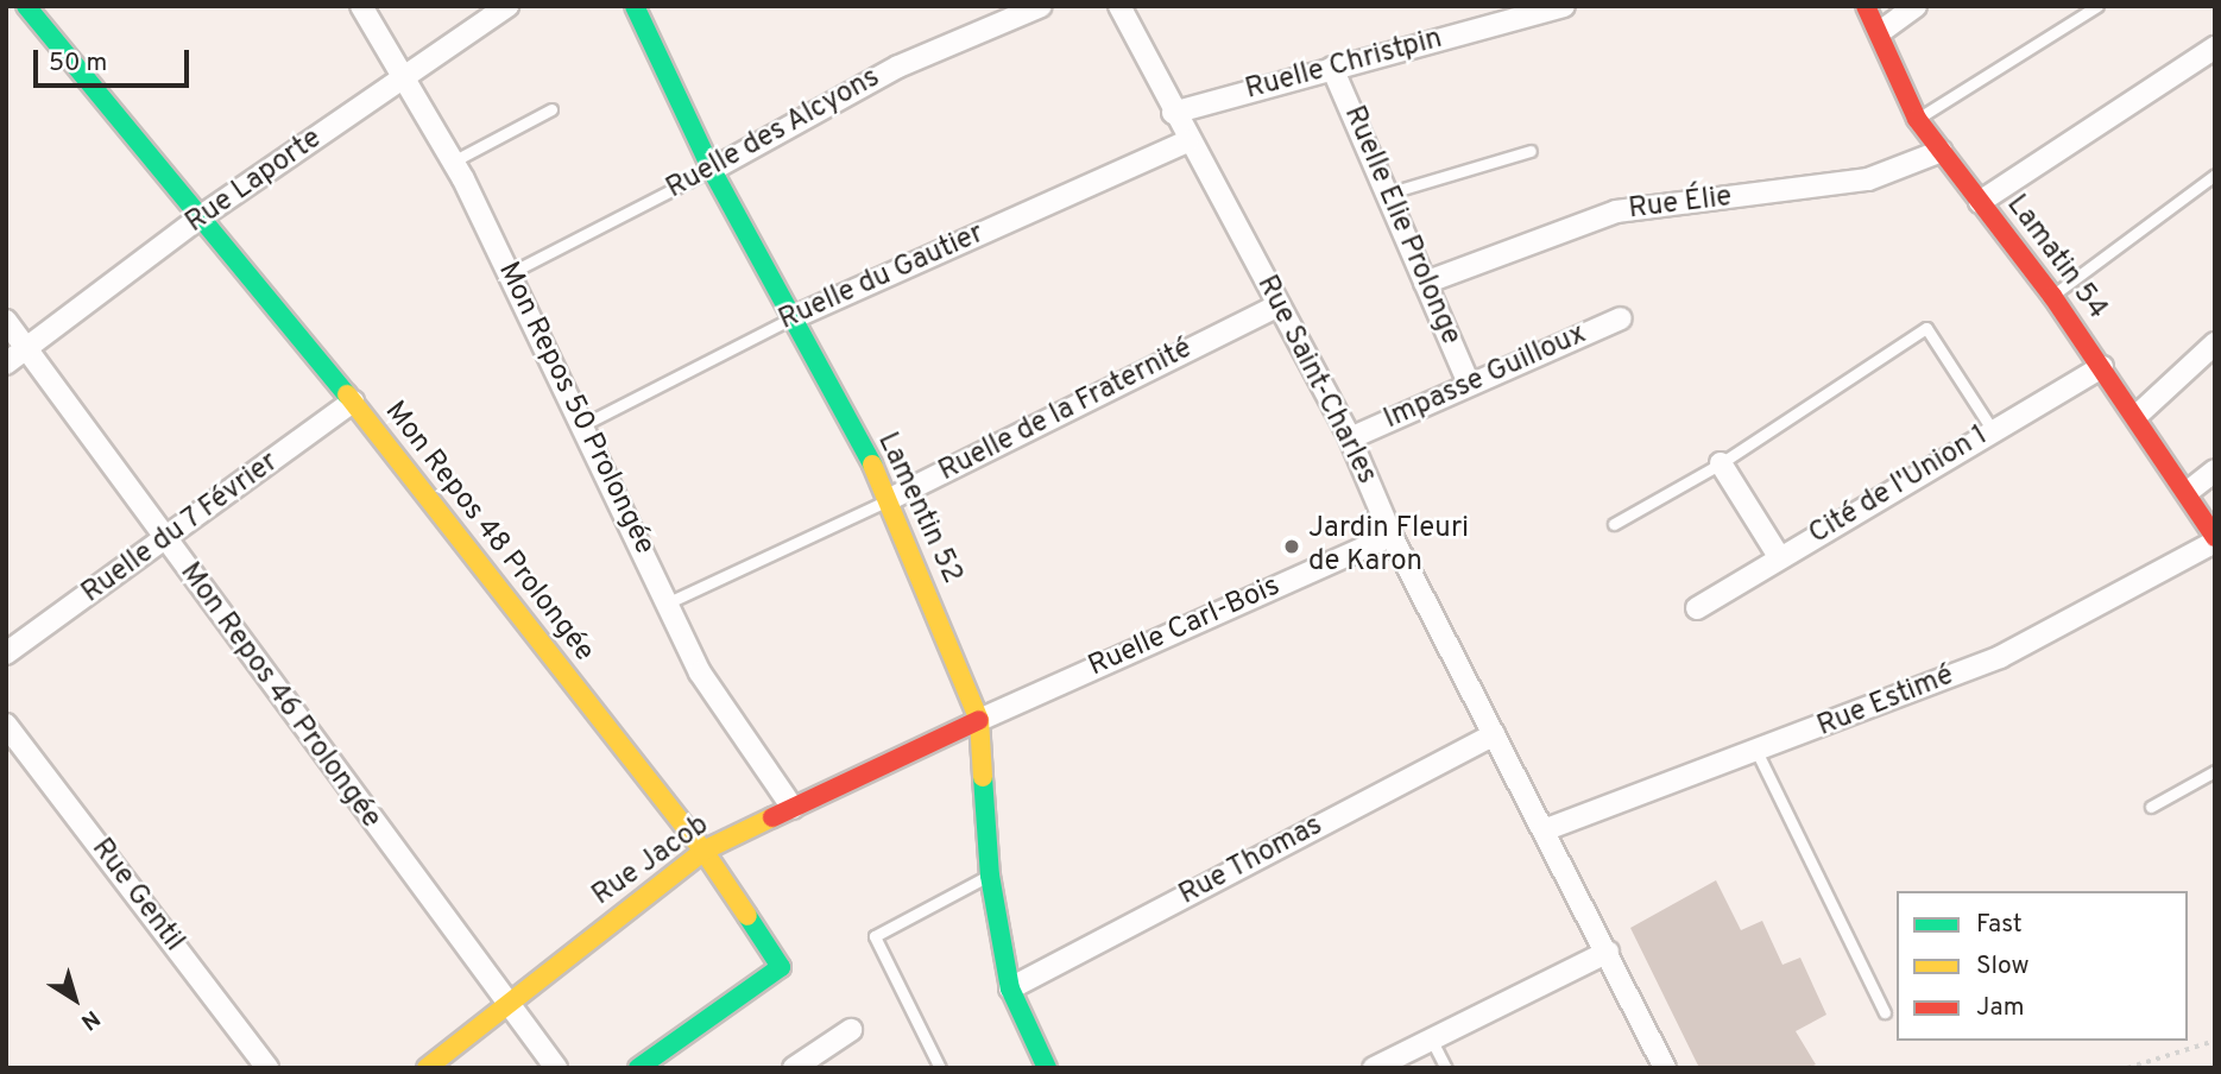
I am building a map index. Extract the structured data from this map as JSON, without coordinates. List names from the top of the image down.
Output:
{
  "streets": {
    "street": [
      "Ruelle Christpin",
      "Ruelle des Alcyons",
      "Rue Laporte",
      "Rue Élie",
      "Ruelle Elie Prolonge",
      "Lamatin 54",
      "Ruelle du Gautier",
      "Impasse Guilloux",
      "Rue Saint-Charles",
      "Mon Repos 50 Prolongée",
      "Ruelle de la Fraternité",
      "Cité de l'Union 1",
      "Lamentin 52",
      "Ruelle du 7 Février",
      "Mon Repos 48 Prolongée",
      "Ruelle Carl-Bois",
      "Mon Repos 46 Prolongée",
      "Rue Estimé",
      "Rue Jacob",
      "Rue Thomas",
      "Rue Gentil"
    ]
  },
  "crossings": [
    ["Ruelle Christpin", "Ruelle Elie Prolonge"],
    ["Ruelle Christpin", "Rue Saint-Charles"],
    ["Ruelle des Alcyons", "Mon Repos 50 Prolongée"],
    ["Ruelle des Alcyons", "Lamentin 52"],
    ["Rue Laporte", "Mon Repos 50 Prolongée"],
    ["Rue Laporte", "Mon Repos 48 Prolongée"],
    ["Rue Laporte", "Mon Repos 46 Prolongée"],
    ["Rue Élie", "Ruelle Elie Prolonge"],
    ["Rue Élie", "Lamatin 54"],
    ["Ruelle Elie Prolonge", "Impasse Guilloux"],
    ["Lamatin 54", "Cité de l'Union 1"],
    ["Lamatin 54", "Rue Estimé"],
    ["Ruelle du Gautier", "Rue Saint-Charles"],
    ["Ruelle du Gautier", "Mon Repos 50 Prolongée"],
    ["Ruelle du Gautier", "Lamentin 52"],
    ["Impasse Guilloux", "Rue Saint-Charles"],
    ["Rue Saint-Charles", "Ruelle de la Fraternité"],
    ["Rue Saint-Charles", "Ruelle Carl-Bois"],
    ["Rue Saint-Charles", "Rue Estimé"],
    ["Rue Saint-Charles", "Rue Thomas"],
    ["Mon Repos 50 Prolongée", "Ruelle de la Fraternité"],
    ["Mon Repos 50 Prolongée", "Rue Jacob"],
    ["Ruelle de la Fraternité", "Lamentin 52"],
    ["Lamentin 52", "Ruelle Carl-Bois"],
    ["Lamentin 52", "Rue Jacob"],
    ["Lamentin 52", "Rue Thomas"],
    ["Ruelle du 7 Février", "Mon Repos 48 Prolongée"],
    ["Ruelle du 7 Février", "Mon Repos 46 Prolongée"],
    ["Mon Repos 48 Prolongée", "Rue Jacob"],
    ["Ruelle Carl-Bois", "Rue Jacob"],
    ["Mon Repos 46 Prolongée", "Rue Jacob"]
  ],
  "places": ["Jardin Fleuri de Karon"],
  "legend": ["Fast", "Slow", "Jam"],
  "scale_bar": "50 m",
  "north": "bottom right"
}
